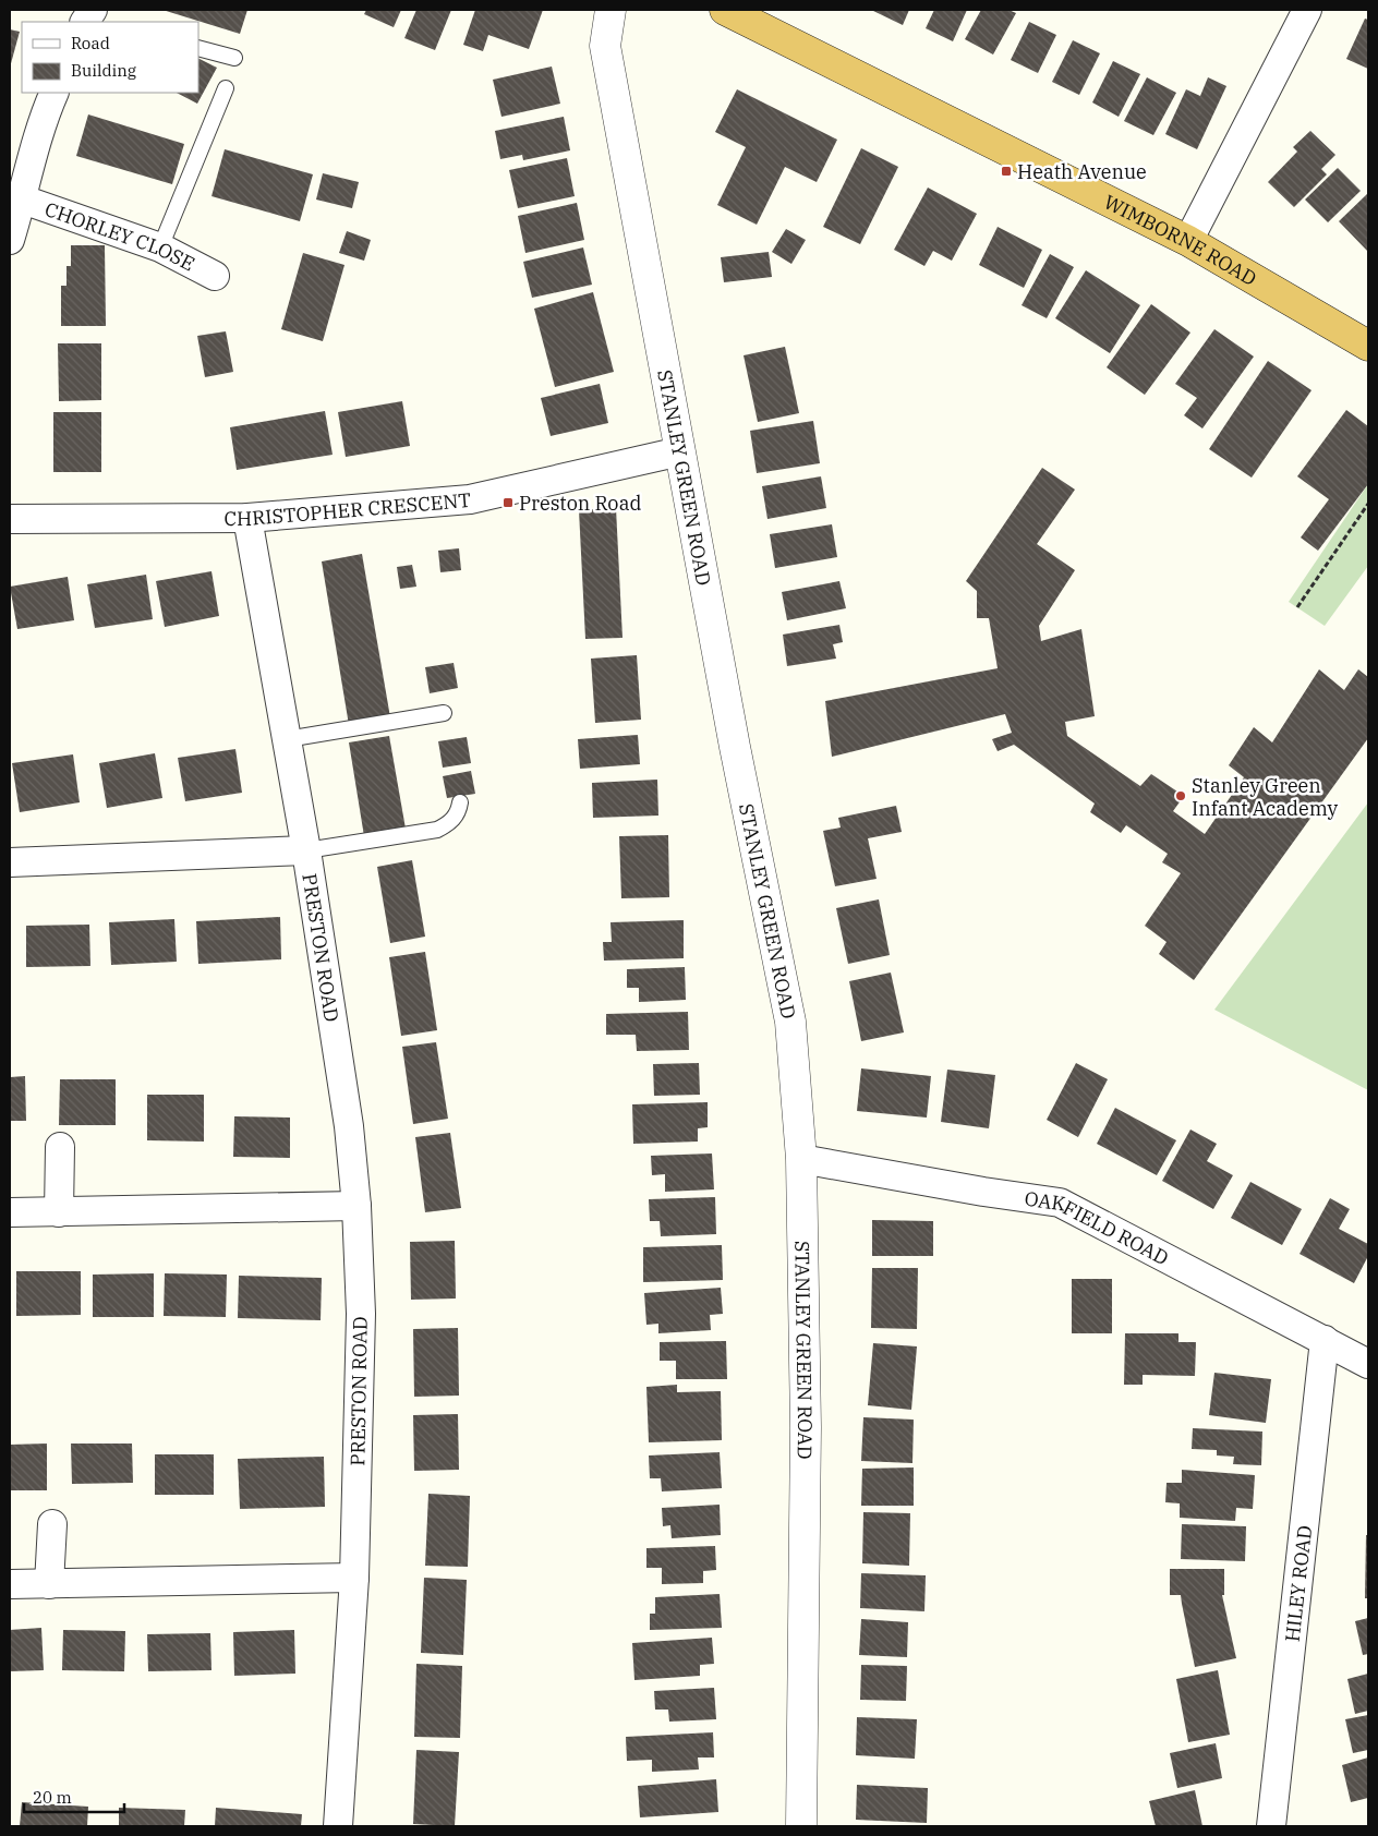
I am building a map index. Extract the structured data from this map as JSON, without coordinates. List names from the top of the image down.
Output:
{
  "streets": {
    "highway": ["WIMBORNE ROAD"],
    "street": [
      "CHORLEY CLOSE",
      "STANLEY GREEN ROAD",
      "CHRISTOPHER CRESCENT",
      "PRESTON ROAD",
      "OAKFIELD ROAD",
      "HILEY ROAD"
    ]
  },
  "crossings": [
    ["STANLEY GREEN ROAD", "CHRISTOPHER CRESCENT"],
    ["STANLEY GREEN ROAD", "OAKFIELD ROAD"],
    ["CHRISTOPHER CRESCENT", "PRESTON ROAD"],
    ["OAKFIELD ROAD", "HILEY ROAD"]
  ],
  "places": {
    "transit": ["Heath Avenue", "Preston Road"],
    "other": ["Stanley Green Infant Academy"]
  },
  "legend": ["Road", "Building"],
  "scale_bar": "20 m"
}
